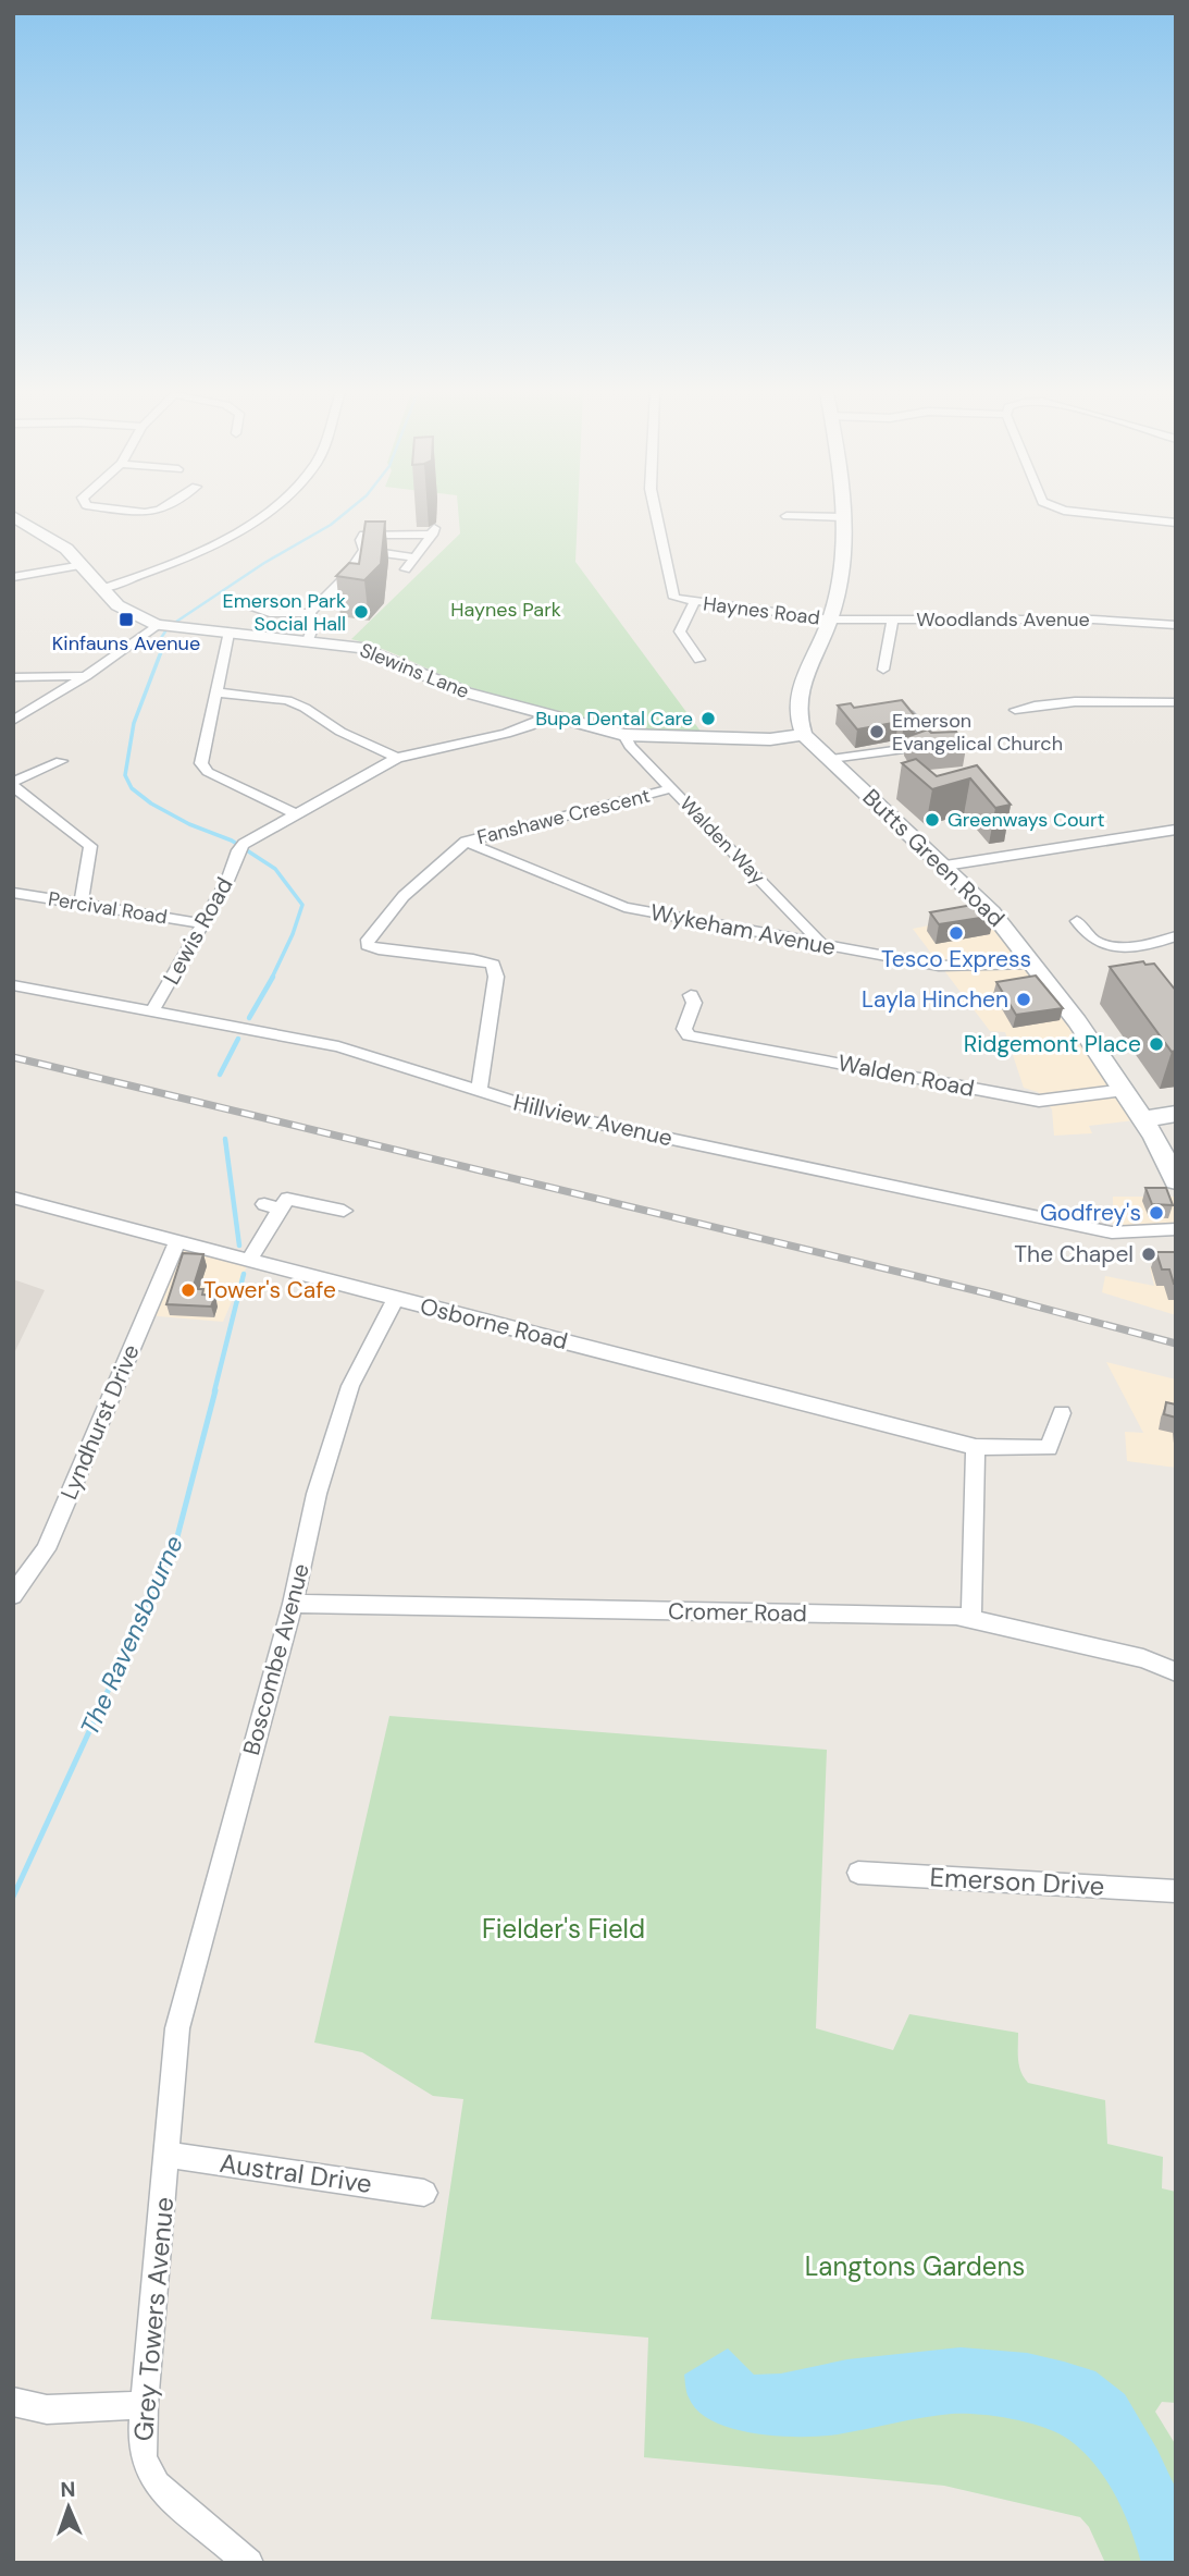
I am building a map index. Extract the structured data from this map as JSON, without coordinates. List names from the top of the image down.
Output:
{
  "streets": {
    "street": [
      "Haynes Road",
      "Woodlands Avenue",
      "Slewins Lane",
      "Fanshawe Crescent",
      "Walden Way",
      "Butts Green Road",
      "Percival Road",
      "Wykeham Avenue",
      "Lewis Road",
      "Walden Road",
      "Hillview Avenue",
      "Osborne Road",
      "Lyndhurst Drive",
      "Cromer Road",
      "Boscombe Avenue",
      "Emerson Drive",
      "Austral Drive",
      "Grey Towers Avenue"
    ]
  },
  "crossings": [
    ["Haynes Road", "Woodlands Avenue"],
    ["Slewins Lane", "Walden Way"],
    ["Slewins Lane", "Butts Green Road"],
    ["Fanshawe Crescent", "Walden Way"],
    ["Fanshawe Crescent", "Wykeham Avenue"],
    ["Fanshawe Crescent", "Hillview Avenue"],
    ["Walden Way", "Wykeham Avenue"],
    ["Butts Green Road", "Wykeham Avenue"],
    ["Butts Green Road", "Walden Road"],
    ["Percival Road", "Lewis Road"],
    ["Lewis Road", "Hillview Avenue"],
    ["Osborne Road", "Lyndhurst Drive"],
    ["Osborne Road", "Boscombe Avenue"],
    ["Cromer Road", "Boscombe Avenue"],
    ["Boscombe Avenue", "Grey Towers Avenue"],
    ["Austral Drive", "Grey Towers Avenue"]
  ],
  "water": ["The Ravensbourne"],
  "parks": ["Haynes Park", "Fielder's Field", "Langtons Gardens"],
  "places": {
    "other": [
      "Emerson Park Social Hall",
      "Bupa Dental Care",
      "Emerson Evangelical Church",
      "Greenways Court",
      "Tesco Express",
      "Layla Hinchen",
      "Ridgemont Place",
      "Godfrey's",
      "The Chapel",
      "Tower's Cafe"
    ],
    "transit": ["Kinfauns Avenue"]
  },
  "north": "top"
}
